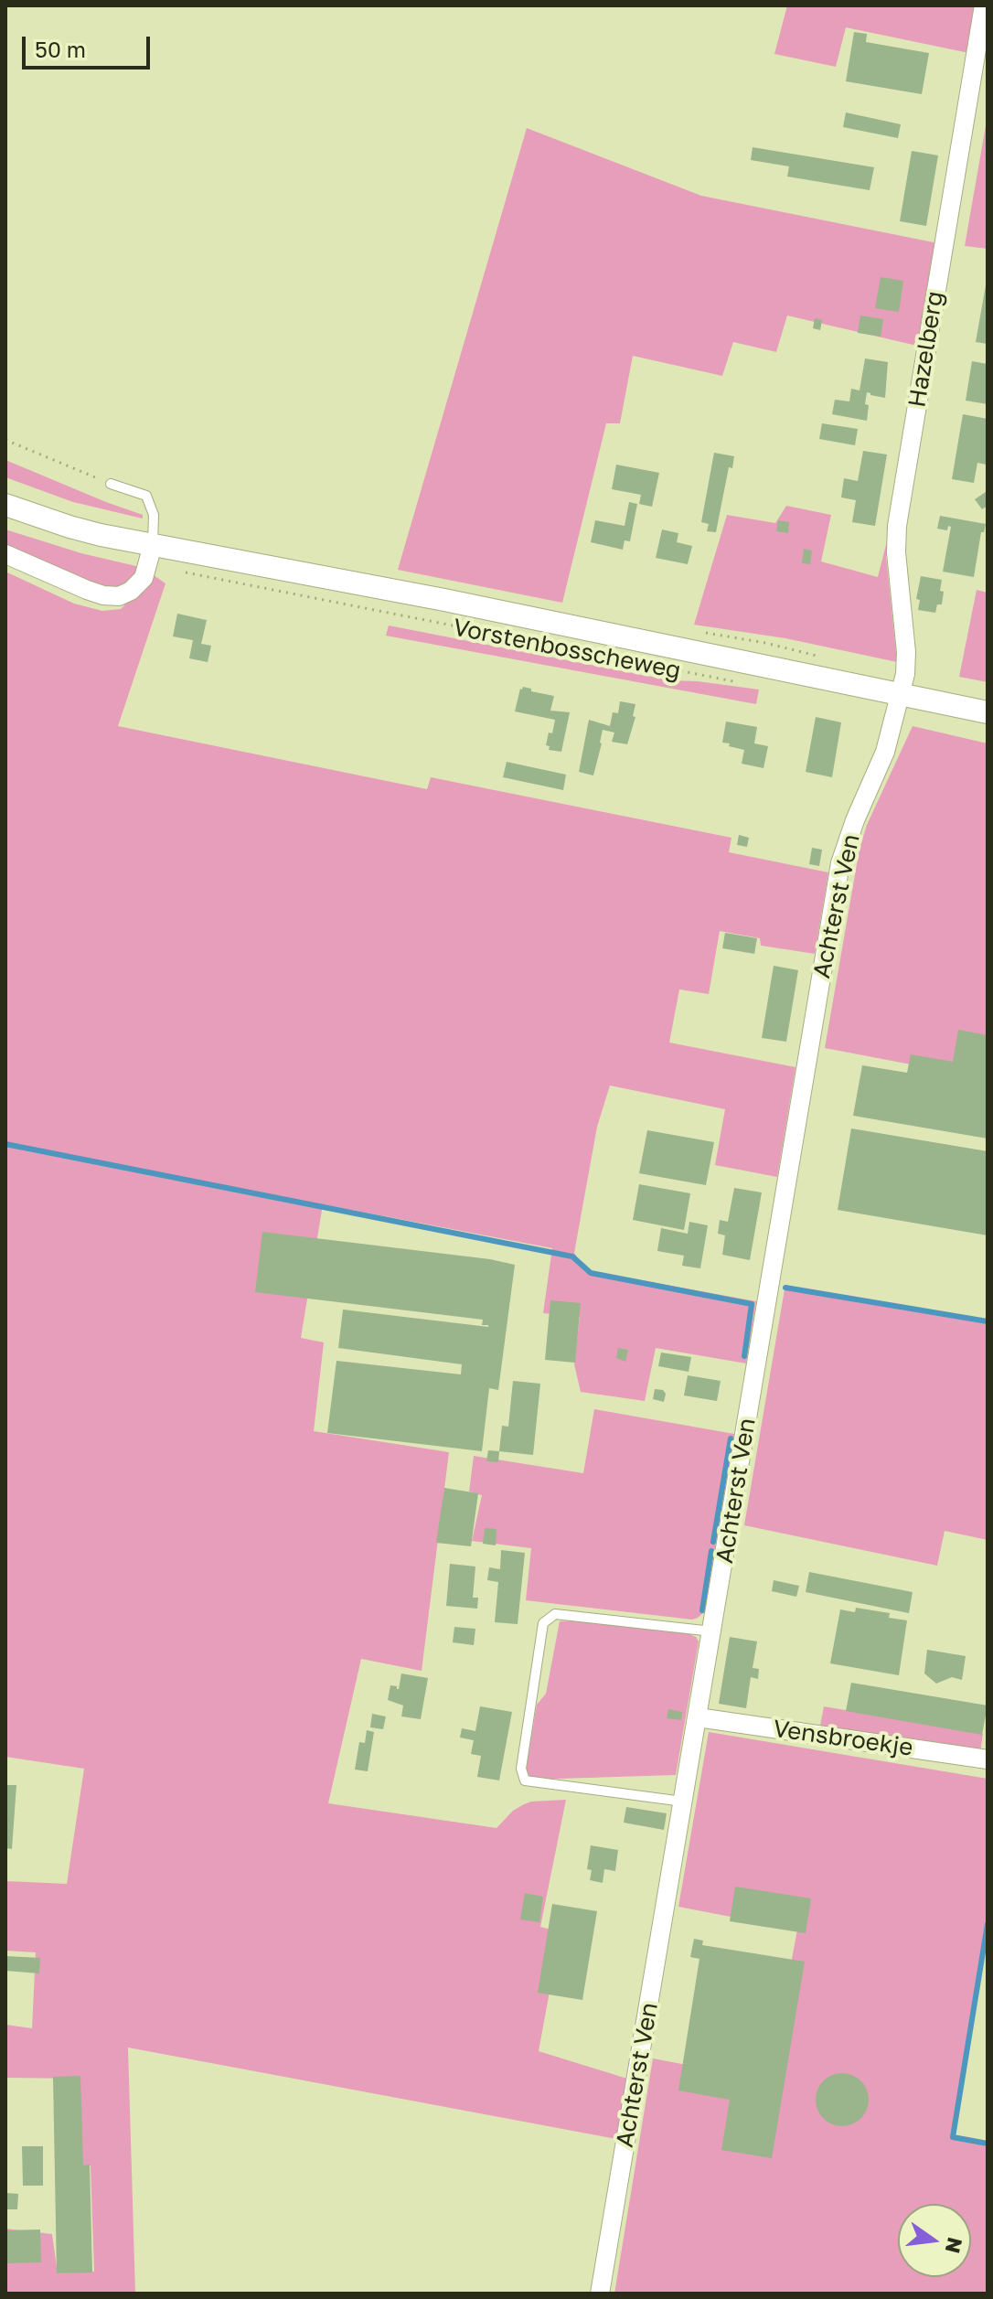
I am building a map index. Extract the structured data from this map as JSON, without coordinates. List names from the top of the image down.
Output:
{
  "streets": {
    "street": [
      "Hazelberg",
      "Vorstenbosscheweg",
      "Achterst Ven",
      "Vensbroekje"
    ]
  },
  "crossings": [
    ["Hazelberg", "Vorstenbosscheweg"],
    ["Hazelberg", "Achterst Ven"],
    ["Vorstenbosscheweg", "Achterst Ven"],
    ["Achterst Ven", "Vensbroekje"]
  ],
  "scale_bar": "50 m",
  "north": "right"
}
